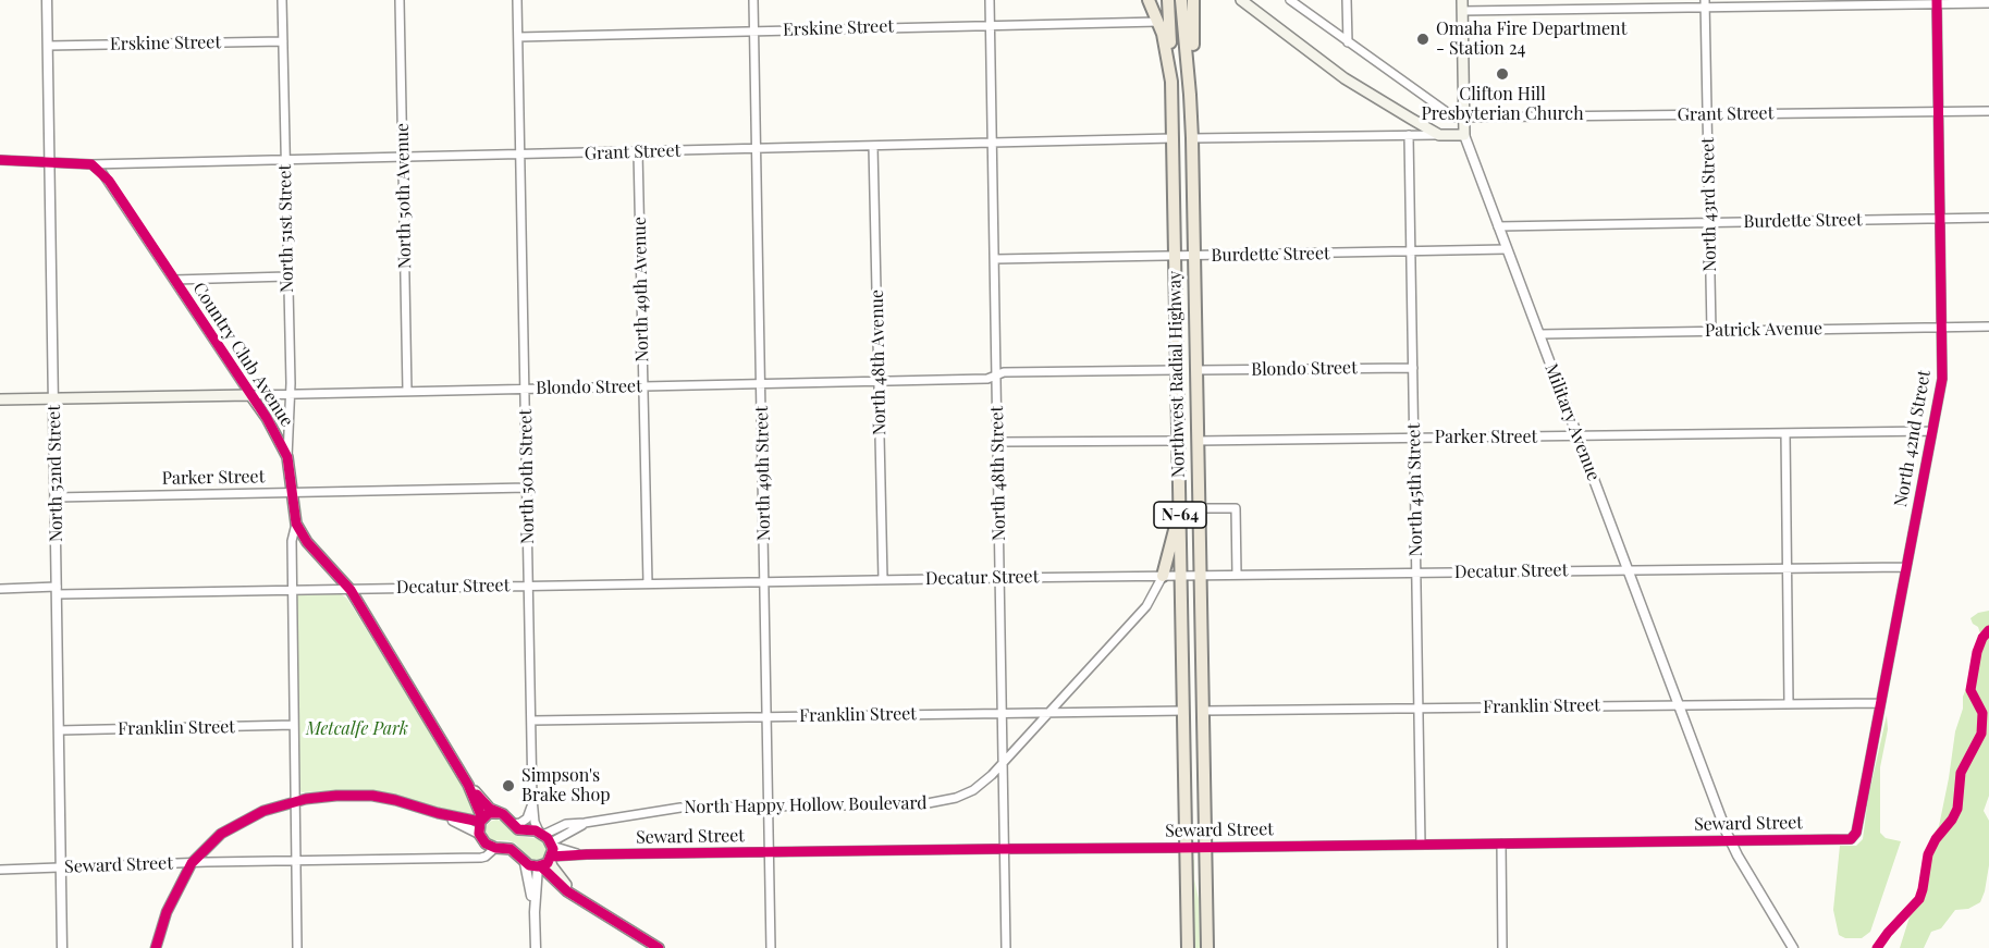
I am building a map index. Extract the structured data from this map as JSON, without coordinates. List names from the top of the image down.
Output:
{
  "streets": {
    "main road": [
      "Country Club Avenue",
      "Blondo Street",
      "Northwest Radial Highway",
      "N-64"
    ],
    "street": [
      "Erskine Street",
      "Grant Street",
      "North 50th Avenue",
      "North 43rd Street",
      "Burdette Street",
      "North 51st Street",
      "North 49th Avenue",
      "Patrick Avenue",
      "North 48th Avenue",
      "Military Avenue",
      "Parker Street",
      "North 42nd Street",
      "North 52nd Street",
      "North 49th Street",
      "North 48th Street",
      "North 50th Street",
      "North 45th Street",
      "Decatur Street",
      "Franklin Street",
      "North Happy Hollow Boulevard",
      "Seward Street"
    ]
  },
  "crossings": [
    ["Erskine Street", "North 51st Street"],
    ["Erskine Street", "Northwest Radial Highway"],
    ["Erskine Street", "North 52nd Street"],
    ["Erskine Street", "North 49th Street"],
    ["Erskine Street", "North 48th Street"],
    ["Erskine Street", "North 50th Street"],
    ["Grant Street", "North 50th Avenue"],
    ["Grant Street", "North 43rd Street"],
    ["Grant Street", "North 51st Street"],
    ["Grant Street", "North 49th Avenue"],
    ["Grant Street", "Country Club Avenue"],
    ["Grant Street", "North 48th Avenue"],
    ["Grant Street", "Northwest Radial Highway"],
    ["Grant Street", "North 42nd Street"],
    ["Grant Street", "North 49th Street"],
    ["Grant Street", "North 48th Street"],
    ["Grant Street", "North 50th Street"],
    ["North 50th Avenue", "Blondo Street"],
    ["North 43rd Street", "Burdette Street"],
    ["North 43rd Street", "Patrick Avenue"],
    ["Burdette Street", "Northwest Radial Highway"],
    ["Burdette Street", "Military Avenue"],
    ["Burdette Street", "North 42nd Street"],
    ["Burdette Street", "North 48th Street"],
    ["Burdette Street", "North 45th Street"],
    ["North 51st Street", "Country Club Avenue"],
    ["North 51st Street", "Blondo Street"],
    ["North 49th Avenue", "Blondo Street"],
    ["North 49th Avenue", "Decatur Street"],
    ["Patrick Avenue", "Military Avenue"],
    ["Patrick Avenue", "North 42nd Street"],
    ["Country Club Avenue", "Blondo Street"],
    ["Country Club Avenue", "Parker Street"],
    ["Country Club Avenue", "North 50th Street"],
    ["Country Club Avenue", "Decatur Street"],
    ["Country Club Avenue", "North Happy Hollow Boulevard"],
    ["Country Club Avenue", "Seward Street"],
    ["North 48th Avenue", "Blondo Street"],
    ["North 48th Avenue", "Decatur Street"],
    ["Blondo Street", "Northwest Radial Highway"],
    ["Blondo Street", "North 52nd Street"],
    ["Blondo Street", "North 49th Street"],
    ["Blondo Street", "North 48th Street"],
    ["Blondo Street", "North 50th Street"],
    ["Blondo Street", "North 45th Street"],
    ["Northwest Radial Highway", "Parker Street"],
    ["Northwest Radial Highway", "Decatur Street"],
    ["Northwest Radial Highway", "Franklin Street"],
    ["Northwest Radial Highway", "Seward Street"],
    ["Military Avenue", "Parker Street"],
    ["Military Avenue", "Decatur Street"],
    ["Military Avenue", "Franklin Street"],
    ["Military Avenue", "Seward Street"],
    ["Parker Street", "North 42nd Street"],
    ["Parker Street", "North 52nd Street"],
    ["Parker Street", "North 50th Street"],
    ["Parker Street", "North 45th Street"],
    ["North 42nd Street", "Decatur Street"],
    ["North 42nd Street", "Franklin Street"],
    ["North 42nd Street", "Seward Street"],
    ["North 52nd Street", "Decatur Street"],
    ["North 52nd Street", "Franklin Street"],
    ["North 52nd Street", "Seward Street"],
    ["North 49th Street", "Decatur Street"],
    ["North 49th Street", "Franklin Street"],
    ["North 49th Street", "North Happy Hollow Boulevard"],
    ["North 49th Street", "Seward Street"],
    ["North 48th Street", "Decatur Street"],
    ["North 48th Street", "Franklin Street"],
    ["North 48th Street", "North Happy Hollow Boulevard"],
    ["North 48th Street", "Seward Street"],
    ["North 50th Street", "Decatur Street"],
    ["North 50th Street", "Franklin Street"],
    ["North 50th Street", "North Happy Hollow Boulevard"],
    ["North 50th Street", "Seward Street"],
    ["North 45th Street", "Decatur Street"],
    ["North 45th Street", "Franklin Street"],
    ["North 45th Street", "Seward Street"],
    ["Decatur Street", "North Happy Hollow Boulevard"],
    ["Franklin Street", "North Happy Hollow Boulevard"],
    ["North Happy Hollow Boulevard", "Seward Street"]
  ],
  "parks": ["Metcalfe Park"],
  "places": ["Omaha Fire Department - Station 24", "Clifton Hill Presbyterian Church", "Simpson's Brake Shop"]
}
